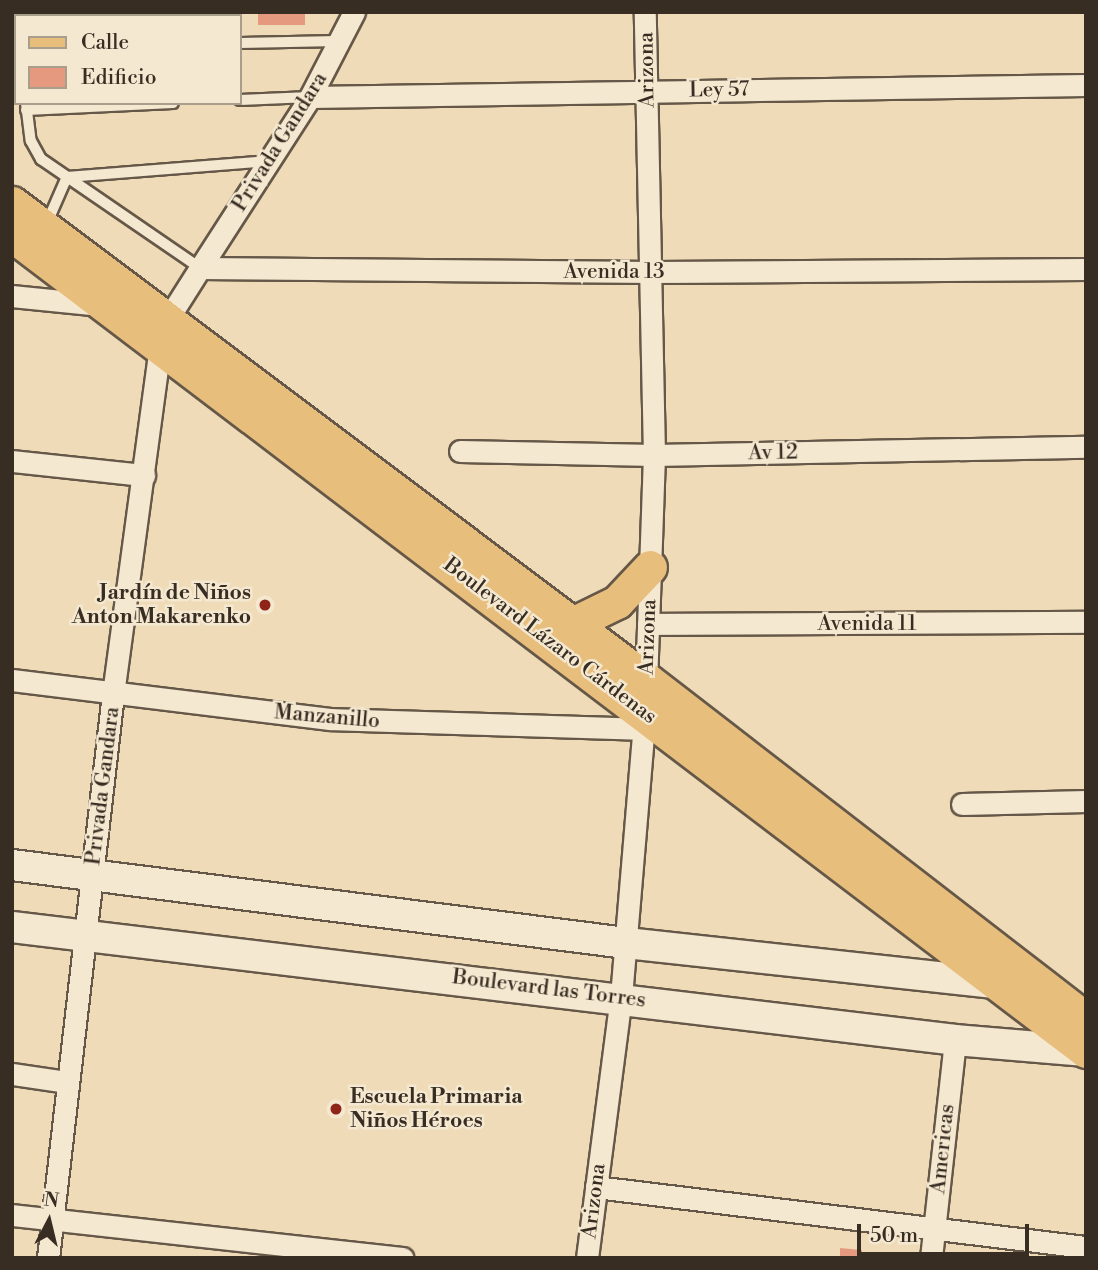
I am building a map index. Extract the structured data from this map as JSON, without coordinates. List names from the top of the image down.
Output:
{
  "streets": {
    "main road": ["Boulevard Lázaro Cárdenas"],
    "street": [
      "Arizona",
      "Ley 57",
      "Privada Gandara",
      "Avenida 13",
      "Av 12",
      "Avenida 11",
      "Manzanillo",
      "Boulevard las Torres",
      "Americas"
    ]
  },
  "crossings": [
    ["Arizona", "Ley 57"],
    ["Arizona", "Avenida 13"],
    ["Arizona", "Av 12"],
    ["Arizona", "Avenida 11"],
    ["Arizona", "Boulevard Lázaro Cárdenas"],
    ["Arizona", "Manzanillo"],
    ["Arizona", "Boulevard las Torres"],
    ["Ley 57", "Privada Gandara"],
    ["Privada Gandara", "Avenida 13"],
    ["Privada Gandara", "Boulevard Lázaro Cárdenas"],
    ["Privada Gandara", "Manzanillo"],
    ["Privada Gandara", "Boulevard las Torres"],
    ["Boulevard Lázaro Cárdenas", "Manzanillo"],
    ["Boulevard Lázaro Cárdenas", "Boulevard las Torres"],
    ["Boulevard las Torres", "Americas"]
  ],
  "places": ["Jardín de Niños Anton Makarenko", "Escuela Primaria Niños Héroes"],
  "legend": ["Calle", "Edificio"],
  "scale_bar": "50 m",
  "north": "top"
}
